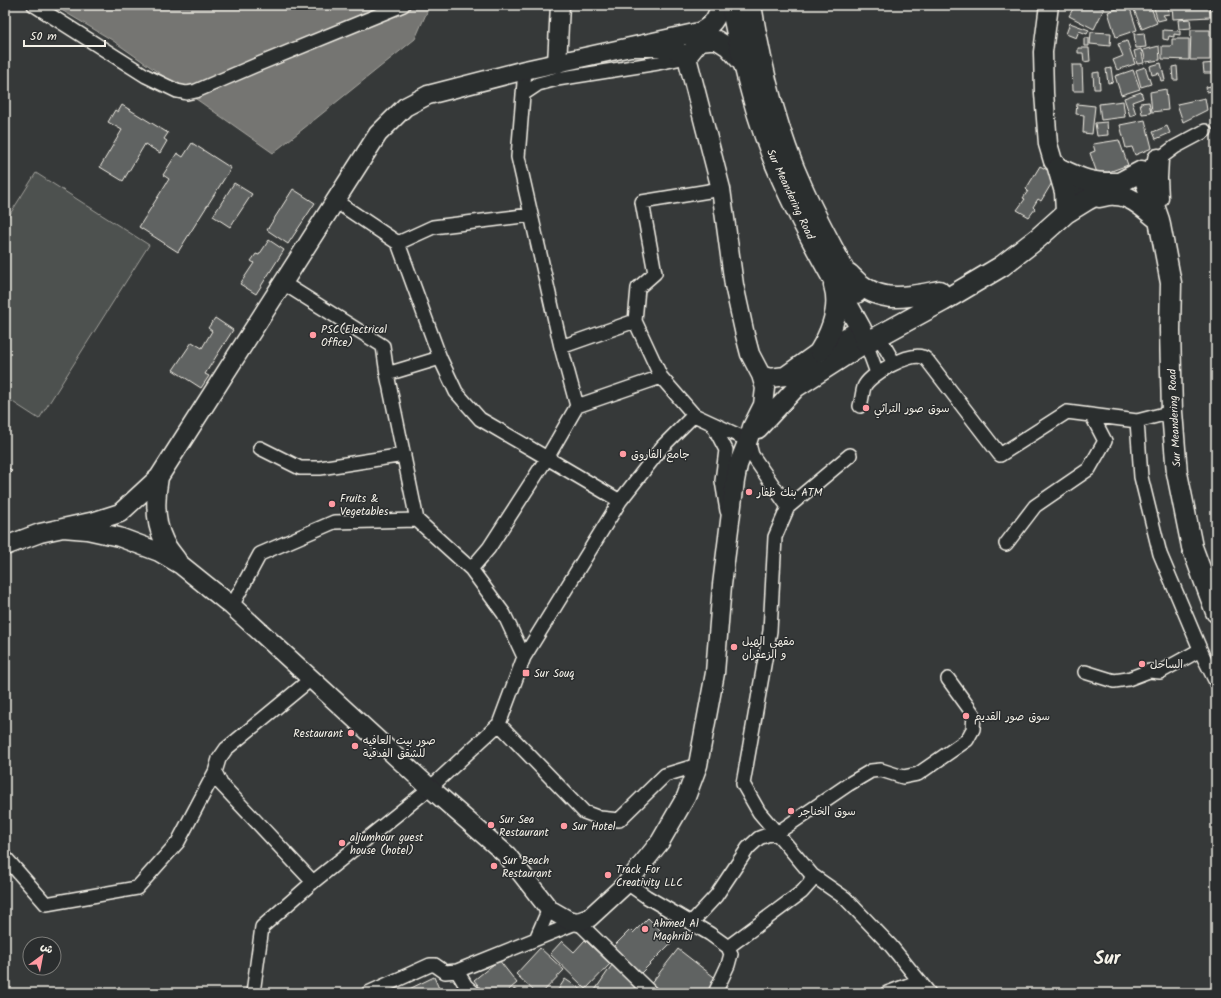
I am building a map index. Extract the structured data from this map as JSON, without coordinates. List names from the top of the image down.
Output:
{
  "streets": {
    "main road": ["Sur Meandering Road"]
  },
  "districts": ["Sur"],
  "places": {
    "other": [
      "PSC(Electrical Office)",
      "سوق صور التراثي",
      "جامع الفاروق",
      "بنك ظفار ATM",
      "Fruits & Vegetables",
      "مقهى الهيل و الزعفران",
      "الساحل",
      "سوق صور القديم",
      "Restaurant",
      "صور بيت العافيه للشقق الفدقية",
      "سوق الخناجر",
      "Sur Sea Restaurant",
      "Sur Hotel",
      "aljumhour guest house (hotel)",
      "Sur Beach Restaurant",
      "Track For Creativity LLC",
      "Ahmed Al Maghribi"
    ],
    "transit": ["Sur Souq"]
  },
  "scale_bar": "50 m",
  "north": "top right"
}
